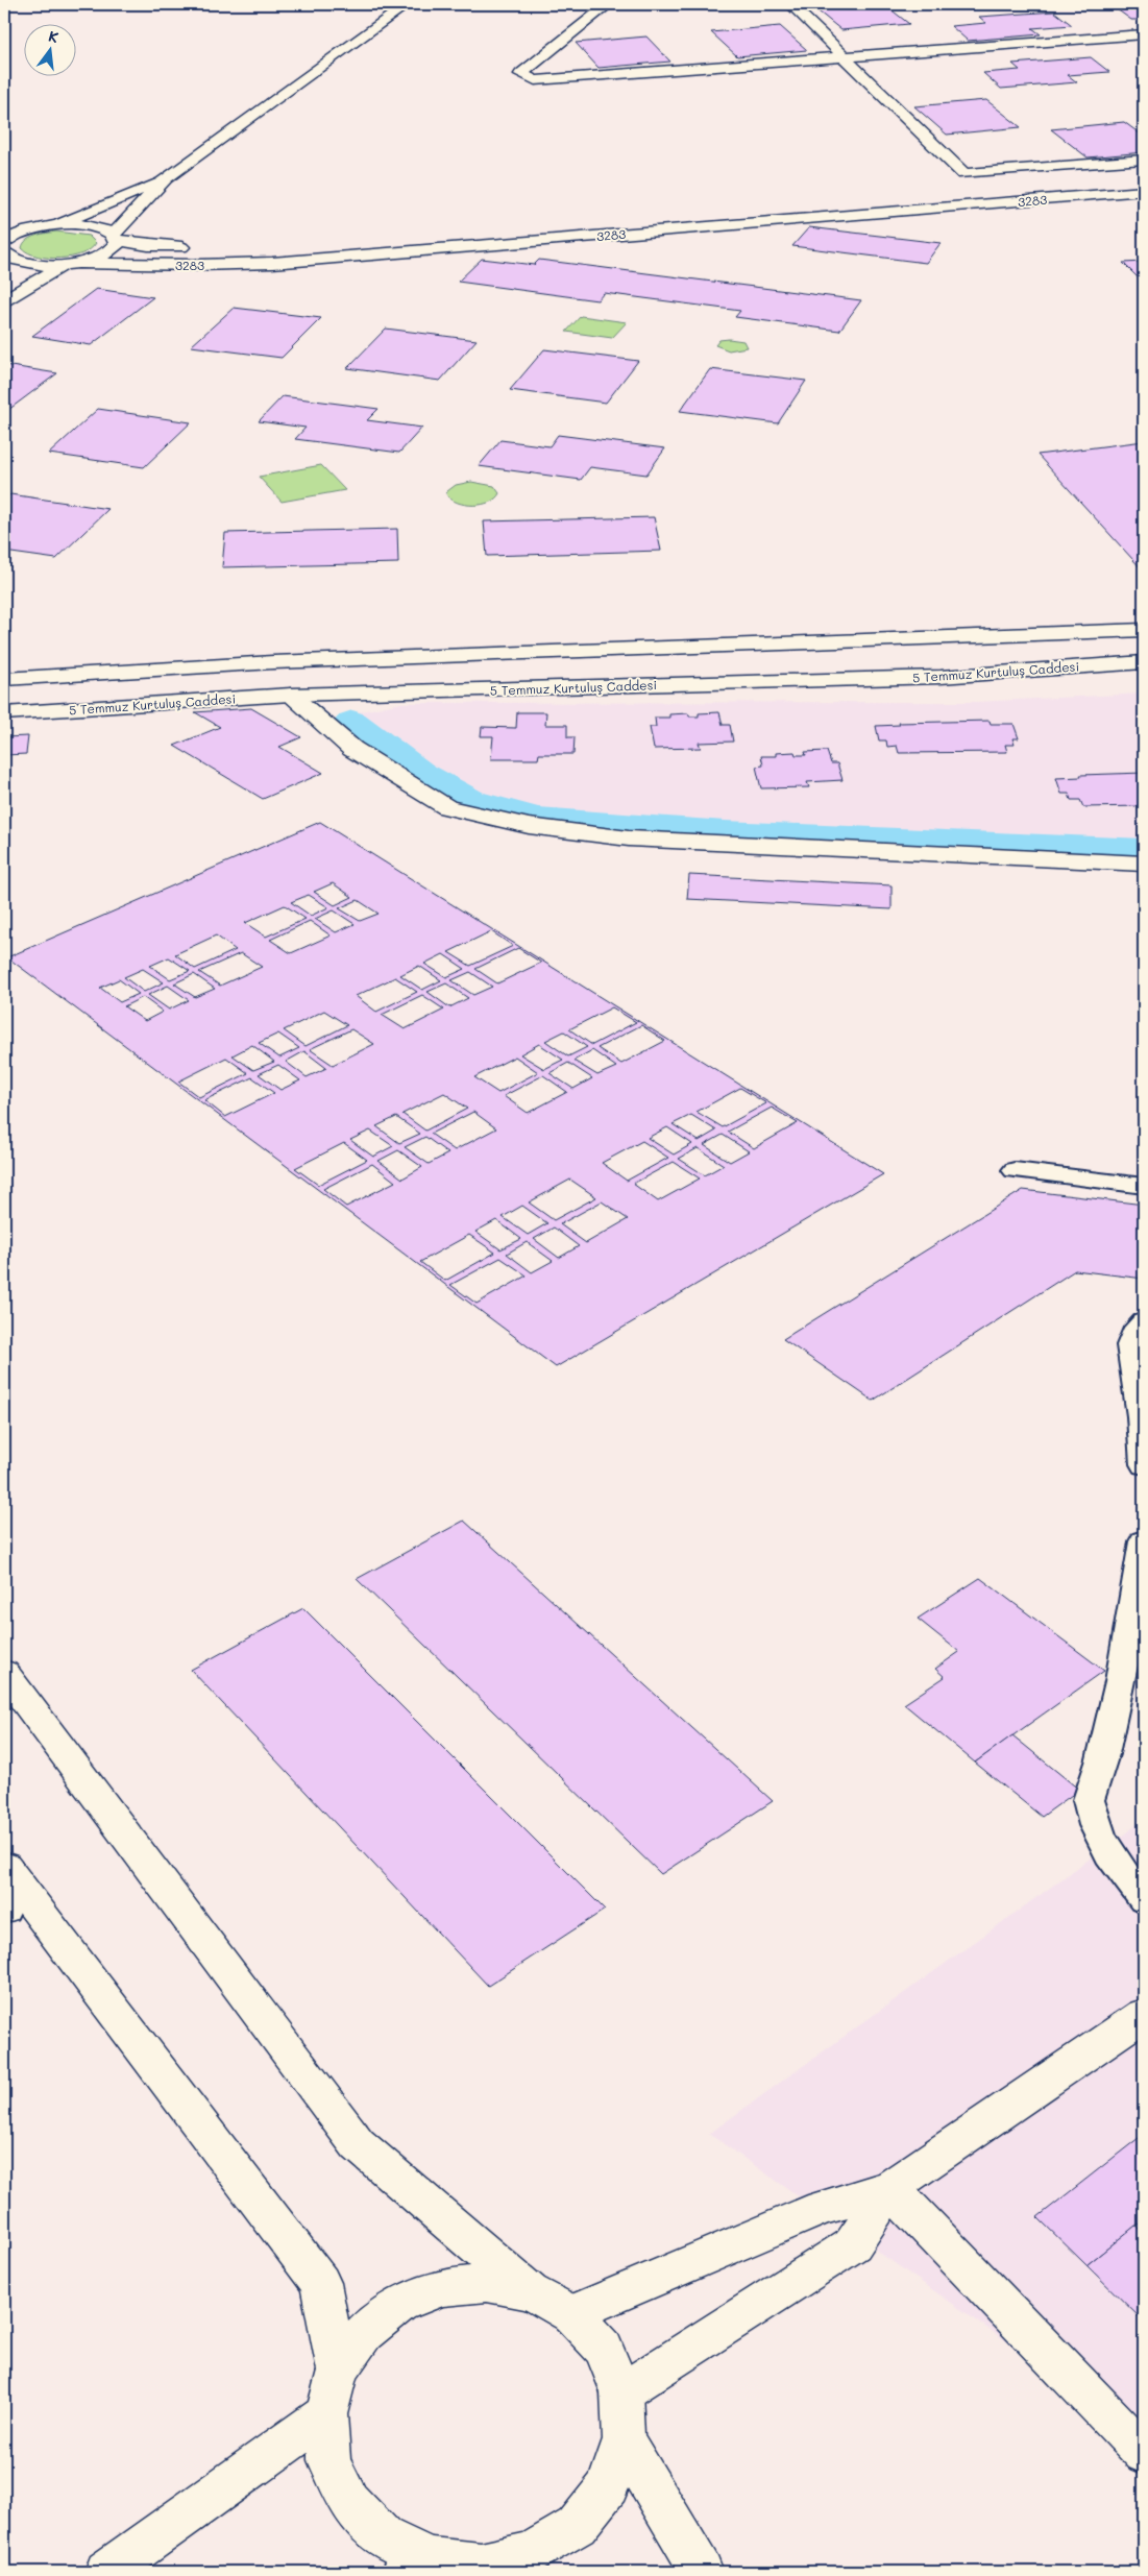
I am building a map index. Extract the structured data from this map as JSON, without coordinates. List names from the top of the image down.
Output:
{
  "streets": {
    "street": ["3283", "5 Temmuz Kurtuluş Caddesi"]
  },
  "north": "top"
}
